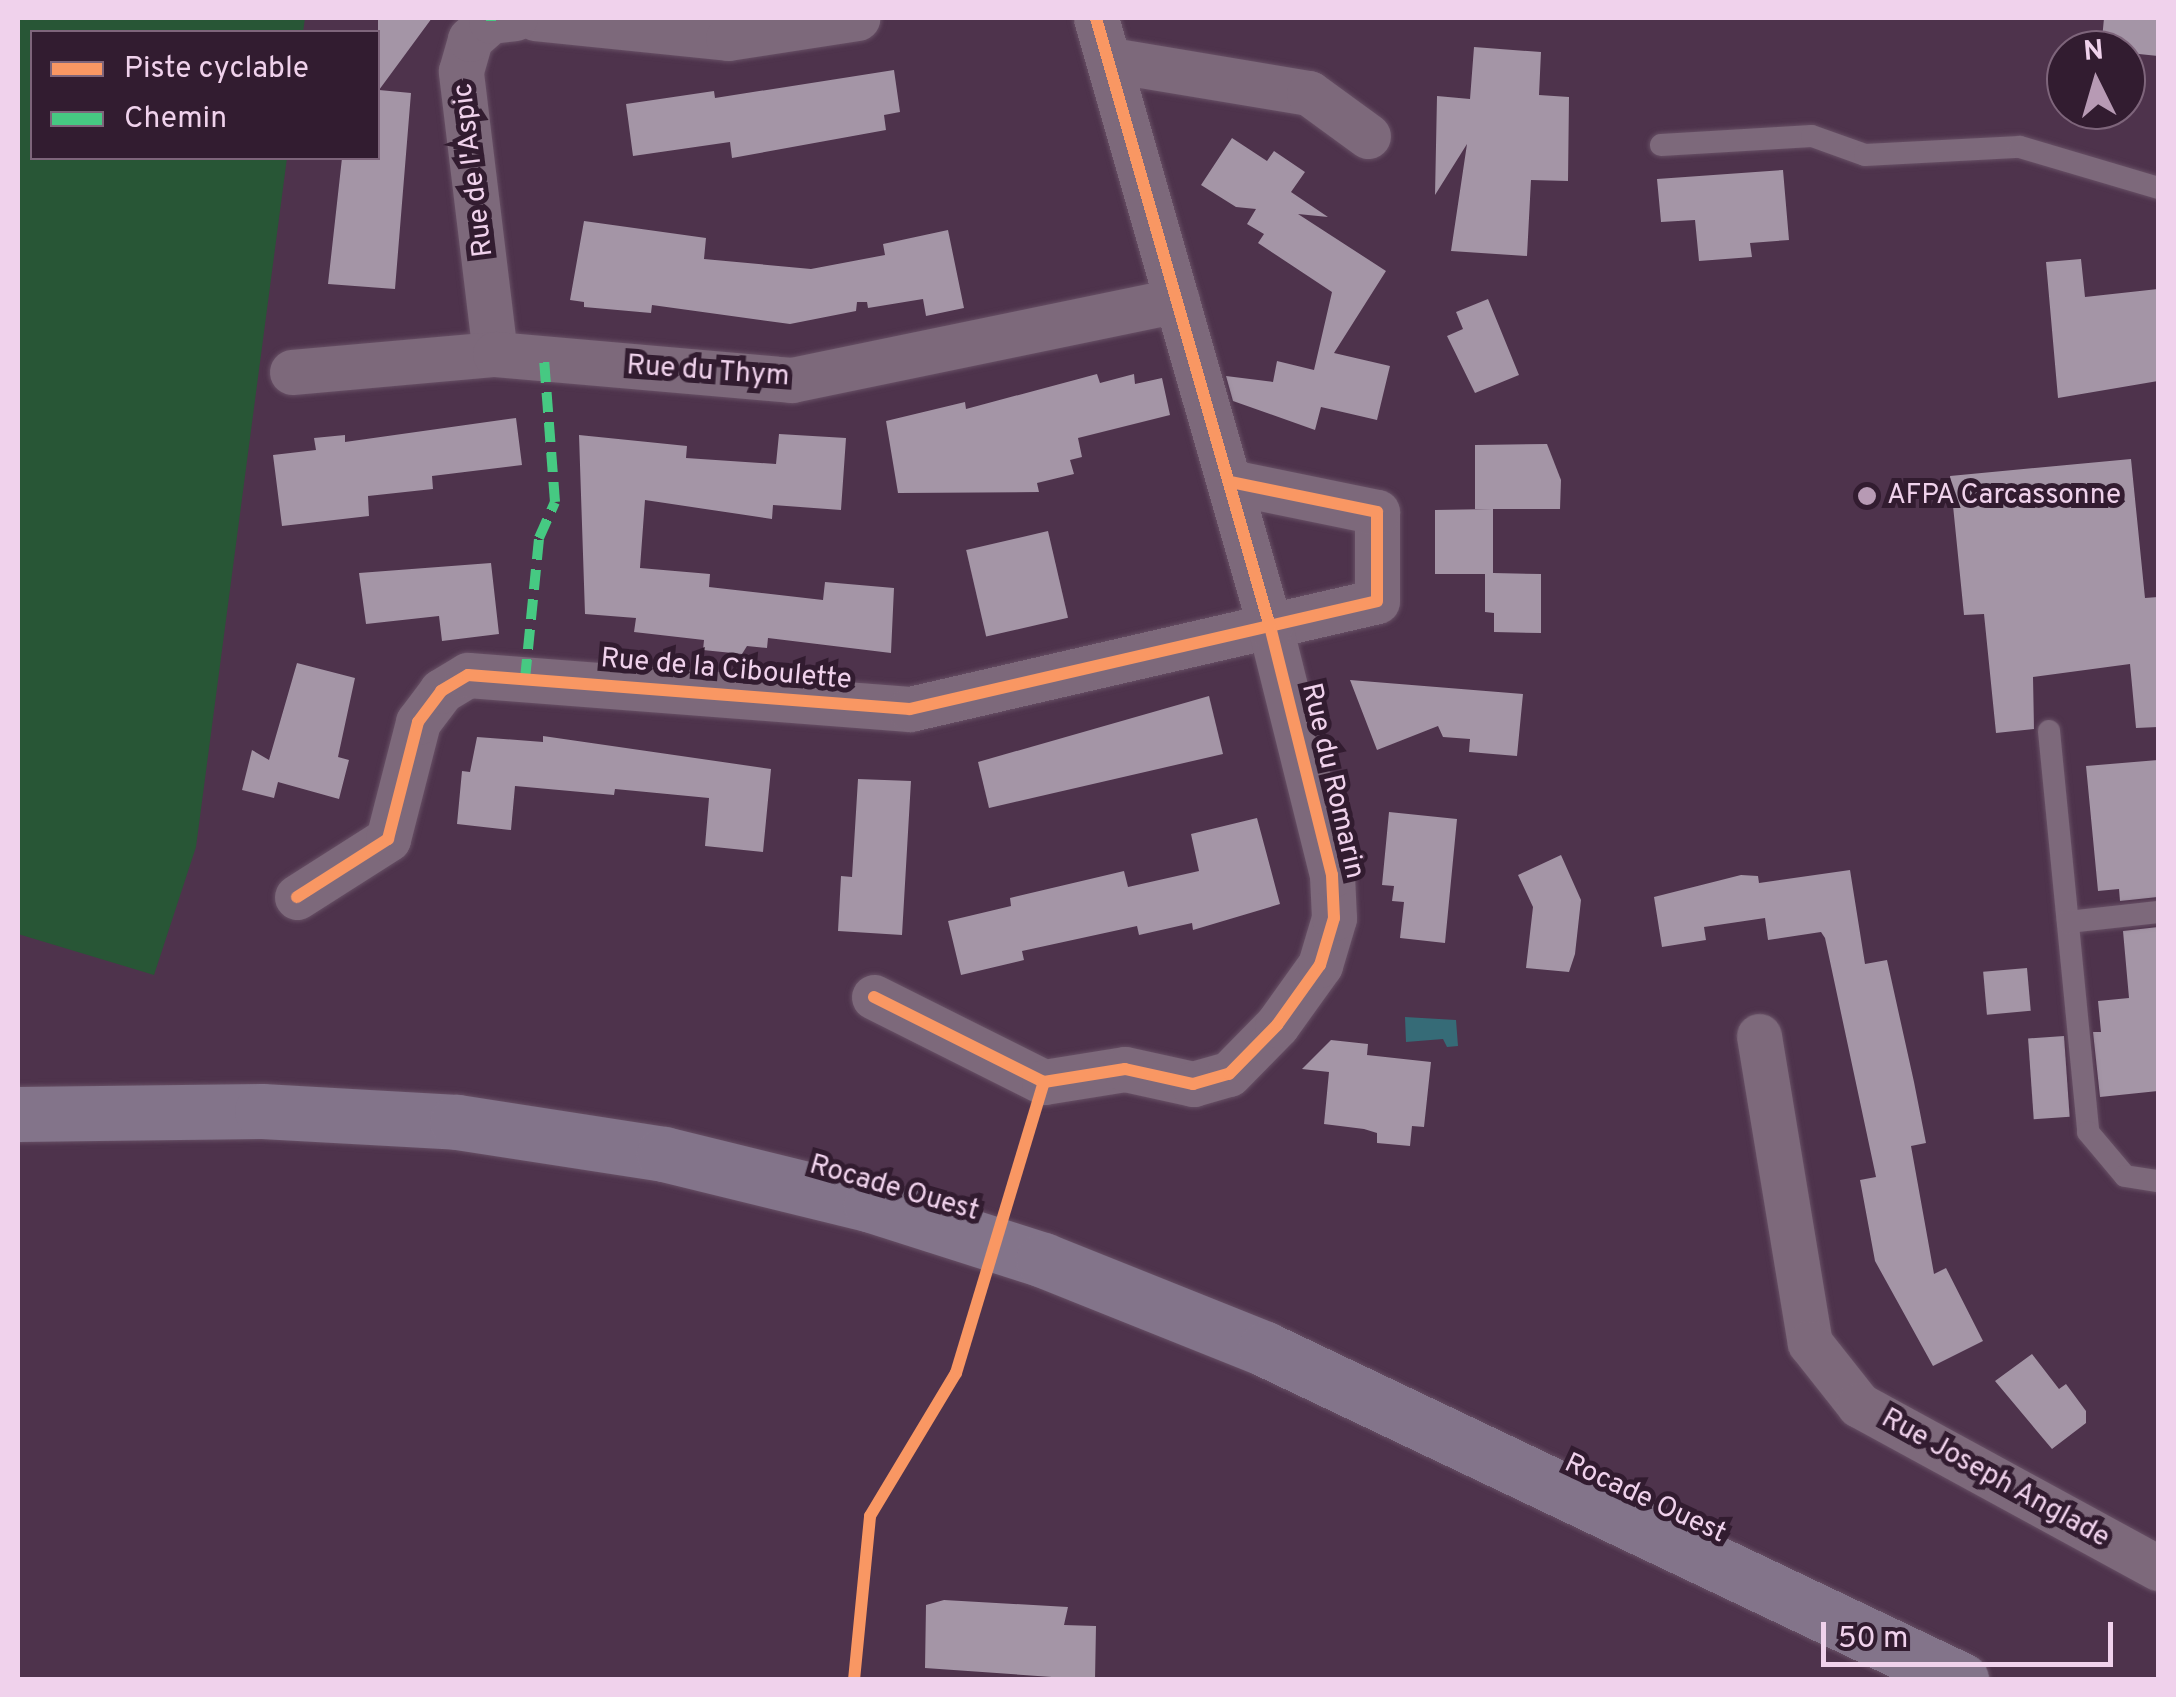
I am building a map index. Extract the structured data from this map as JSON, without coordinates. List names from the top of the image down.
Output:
{
  "streets": {
    "main road": ["Rocade Ouest"],
    "street": [
      "Rue de l'Aspic",
      "Rue du Thym",
      "Rue de la Ciboulette",
      "Rue du Romarin",
      "Rue Joseph Anglade"
    ]
  },
  "crossings": [
    ["Rue de l'Aspic", "Rue du Thym"],
    ["Rue du Thym", "Rue du Romarin"],
    ["Rue de la Ciboulette", "Rue du Romarin"]
  ],
  "places": ["AFPA Carcassonne"],
  "legend": ["Piste cyclable", "Chemin"],
  "scale_bar": "50 m",
  "north": "top"
}
